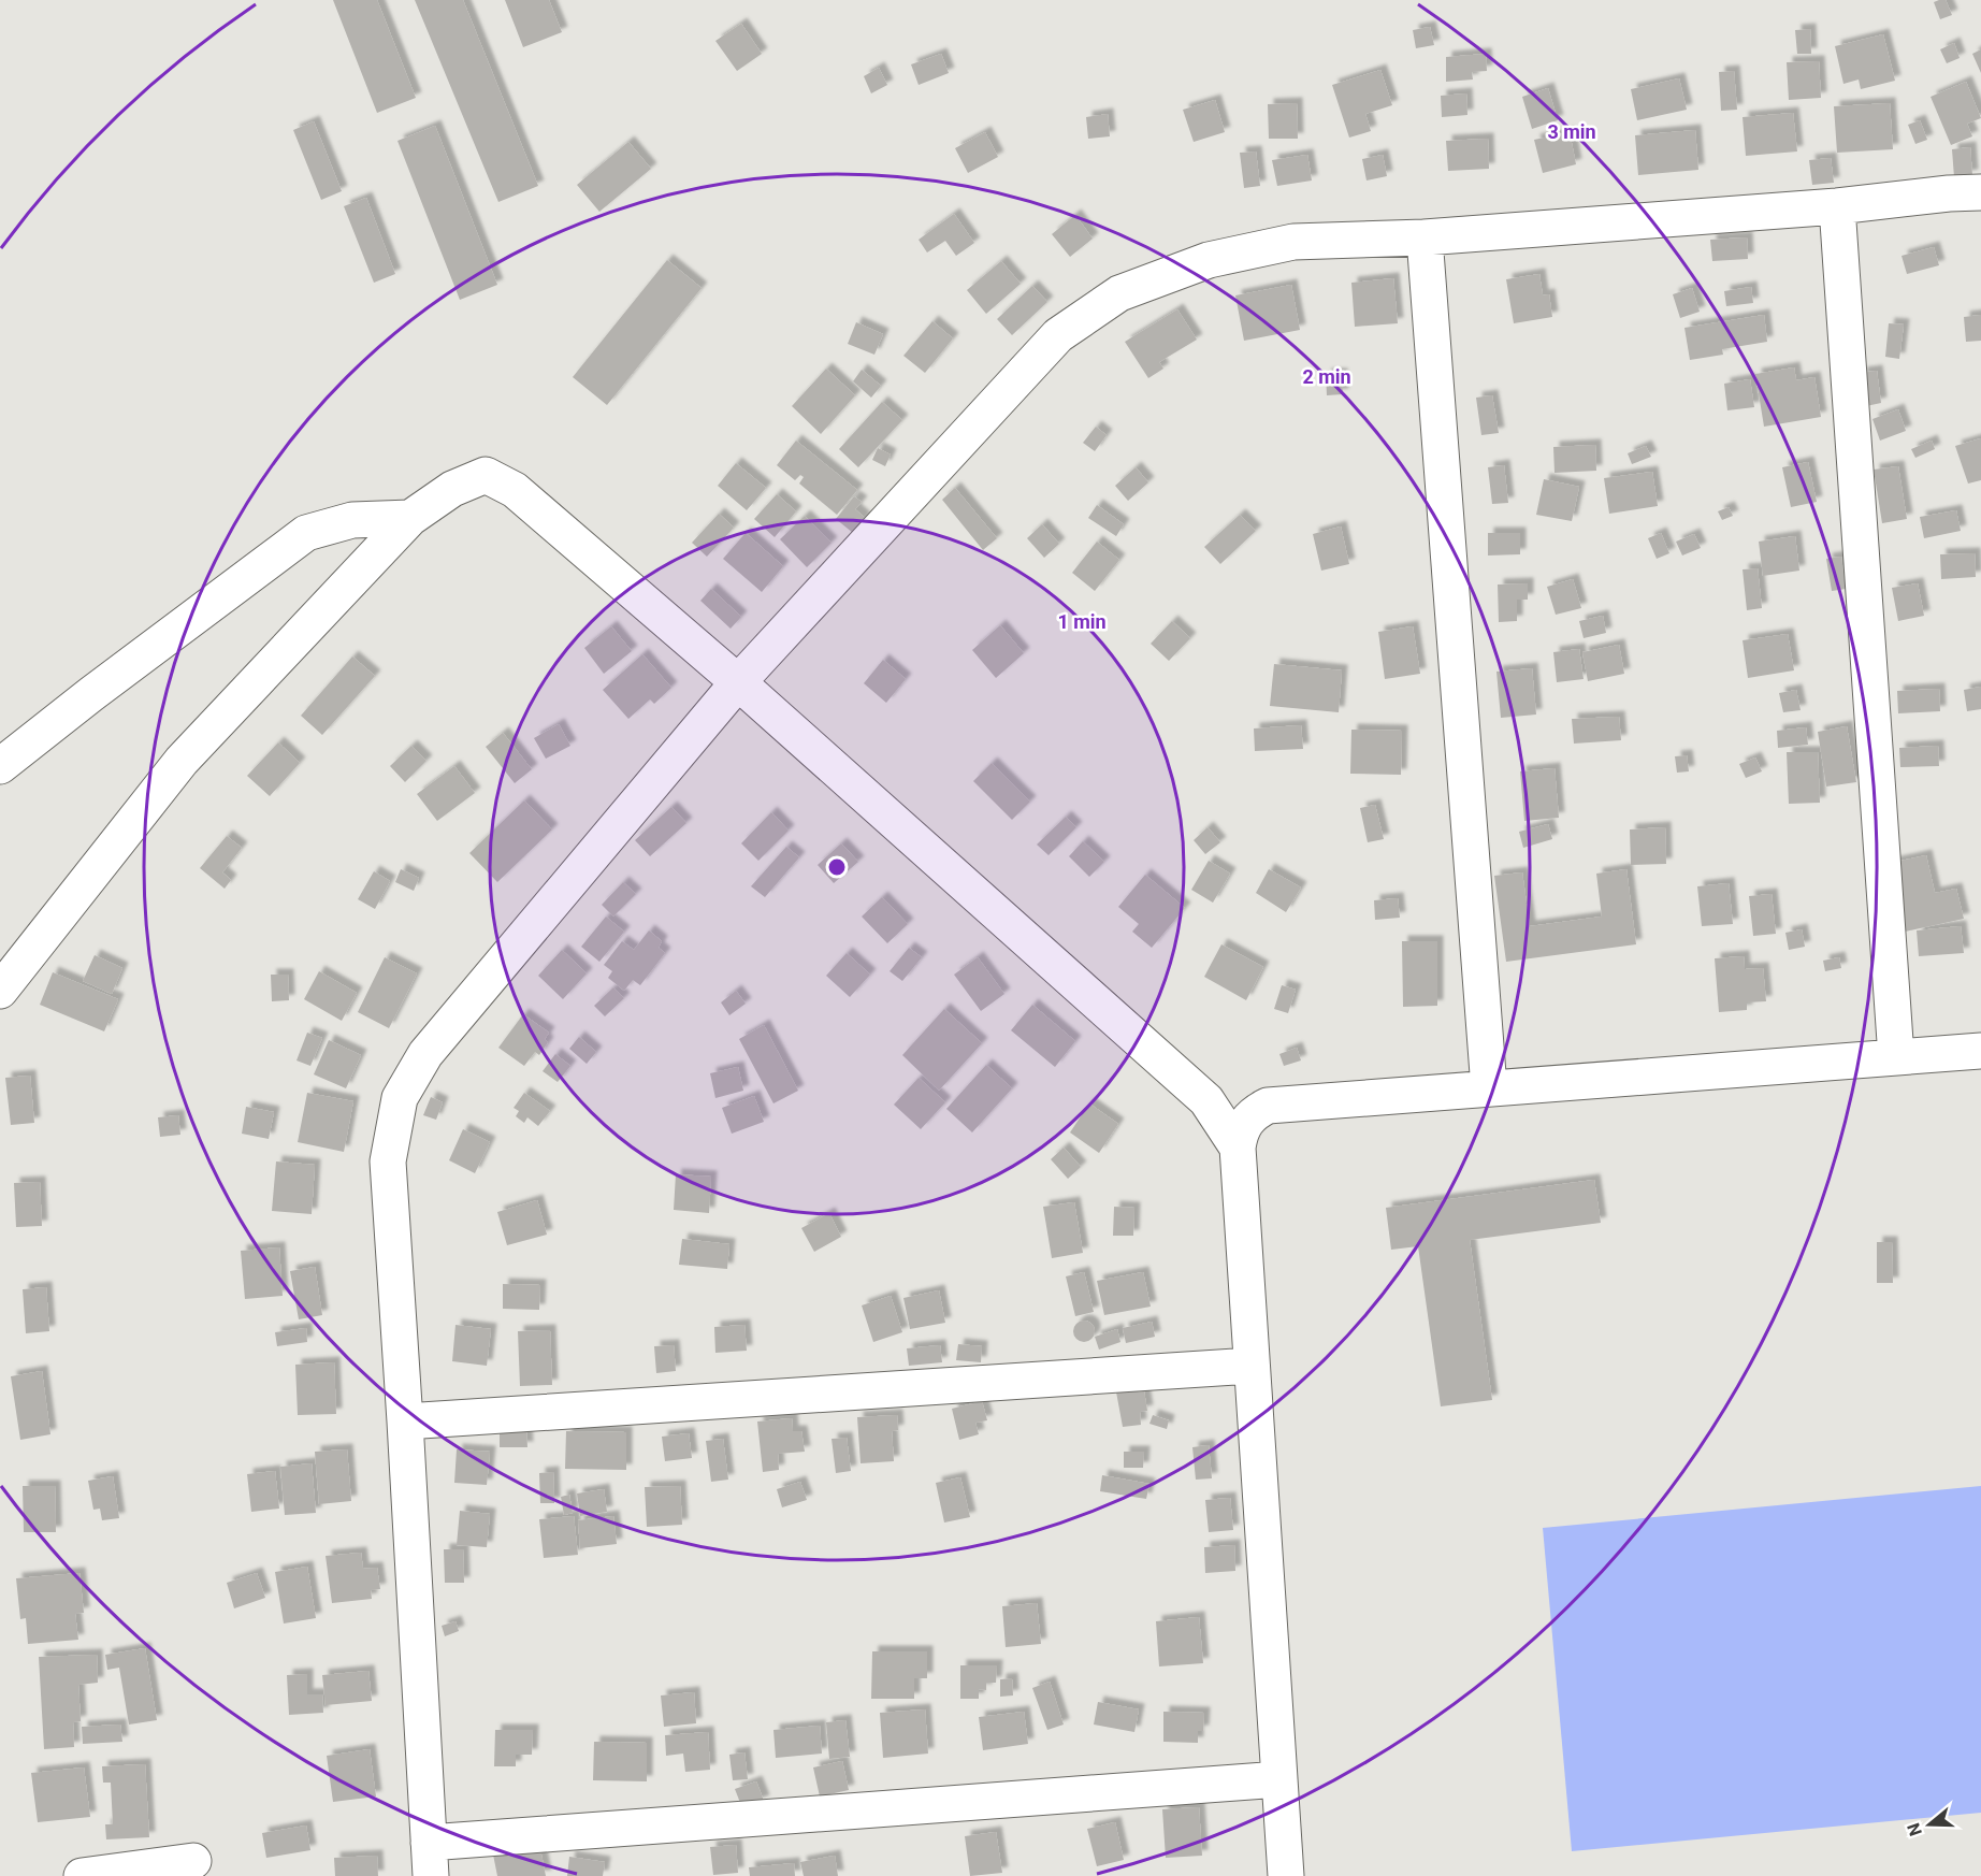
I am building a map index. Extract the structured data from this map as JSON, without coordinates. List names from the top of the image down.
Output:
{
  "north": "left",
  "rings": ["3 min", "2 min", "1 min"]
}
